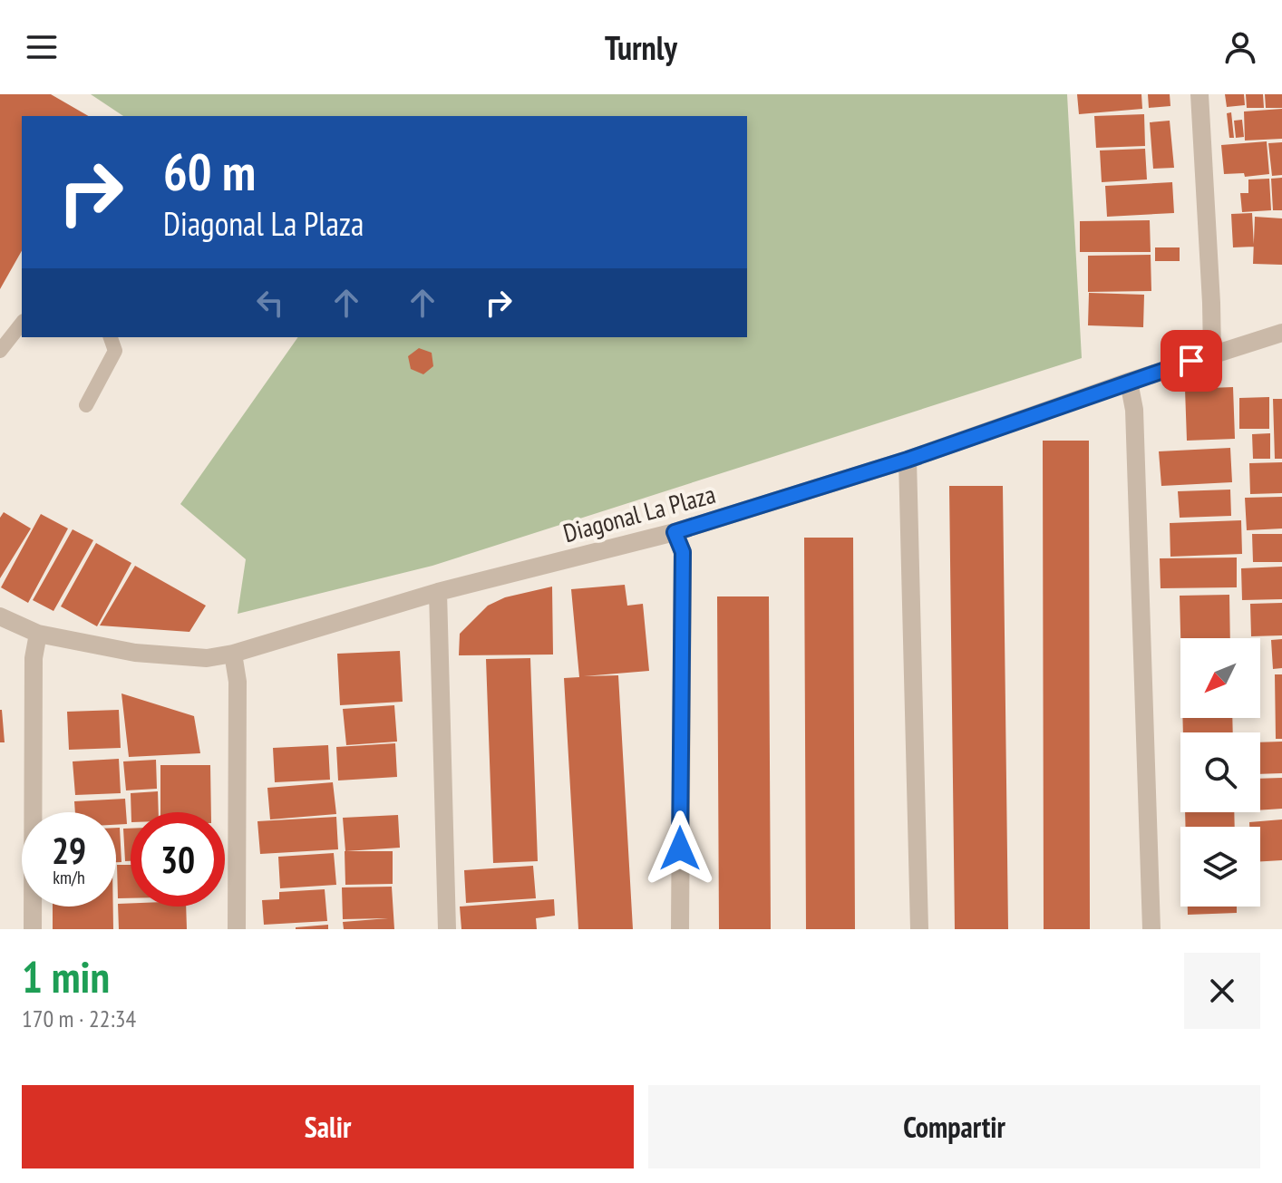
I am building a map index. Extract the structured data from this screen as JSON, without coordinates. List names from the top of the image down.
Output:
{
  "streets": {
    "street": ["Diagonal La Plaza"]
  },
  "north": "bottom left",
  "page": {
    "header": "Turnly",
    "turn": ["60 m", "Diagonal La Plaza"],
    "speed": "29 km/h",
    "limit": "30",
    "heading": ["1 min", "170 m · 22:34"],
    "buttons": ["Salir", "Compartir"]
  }
}
